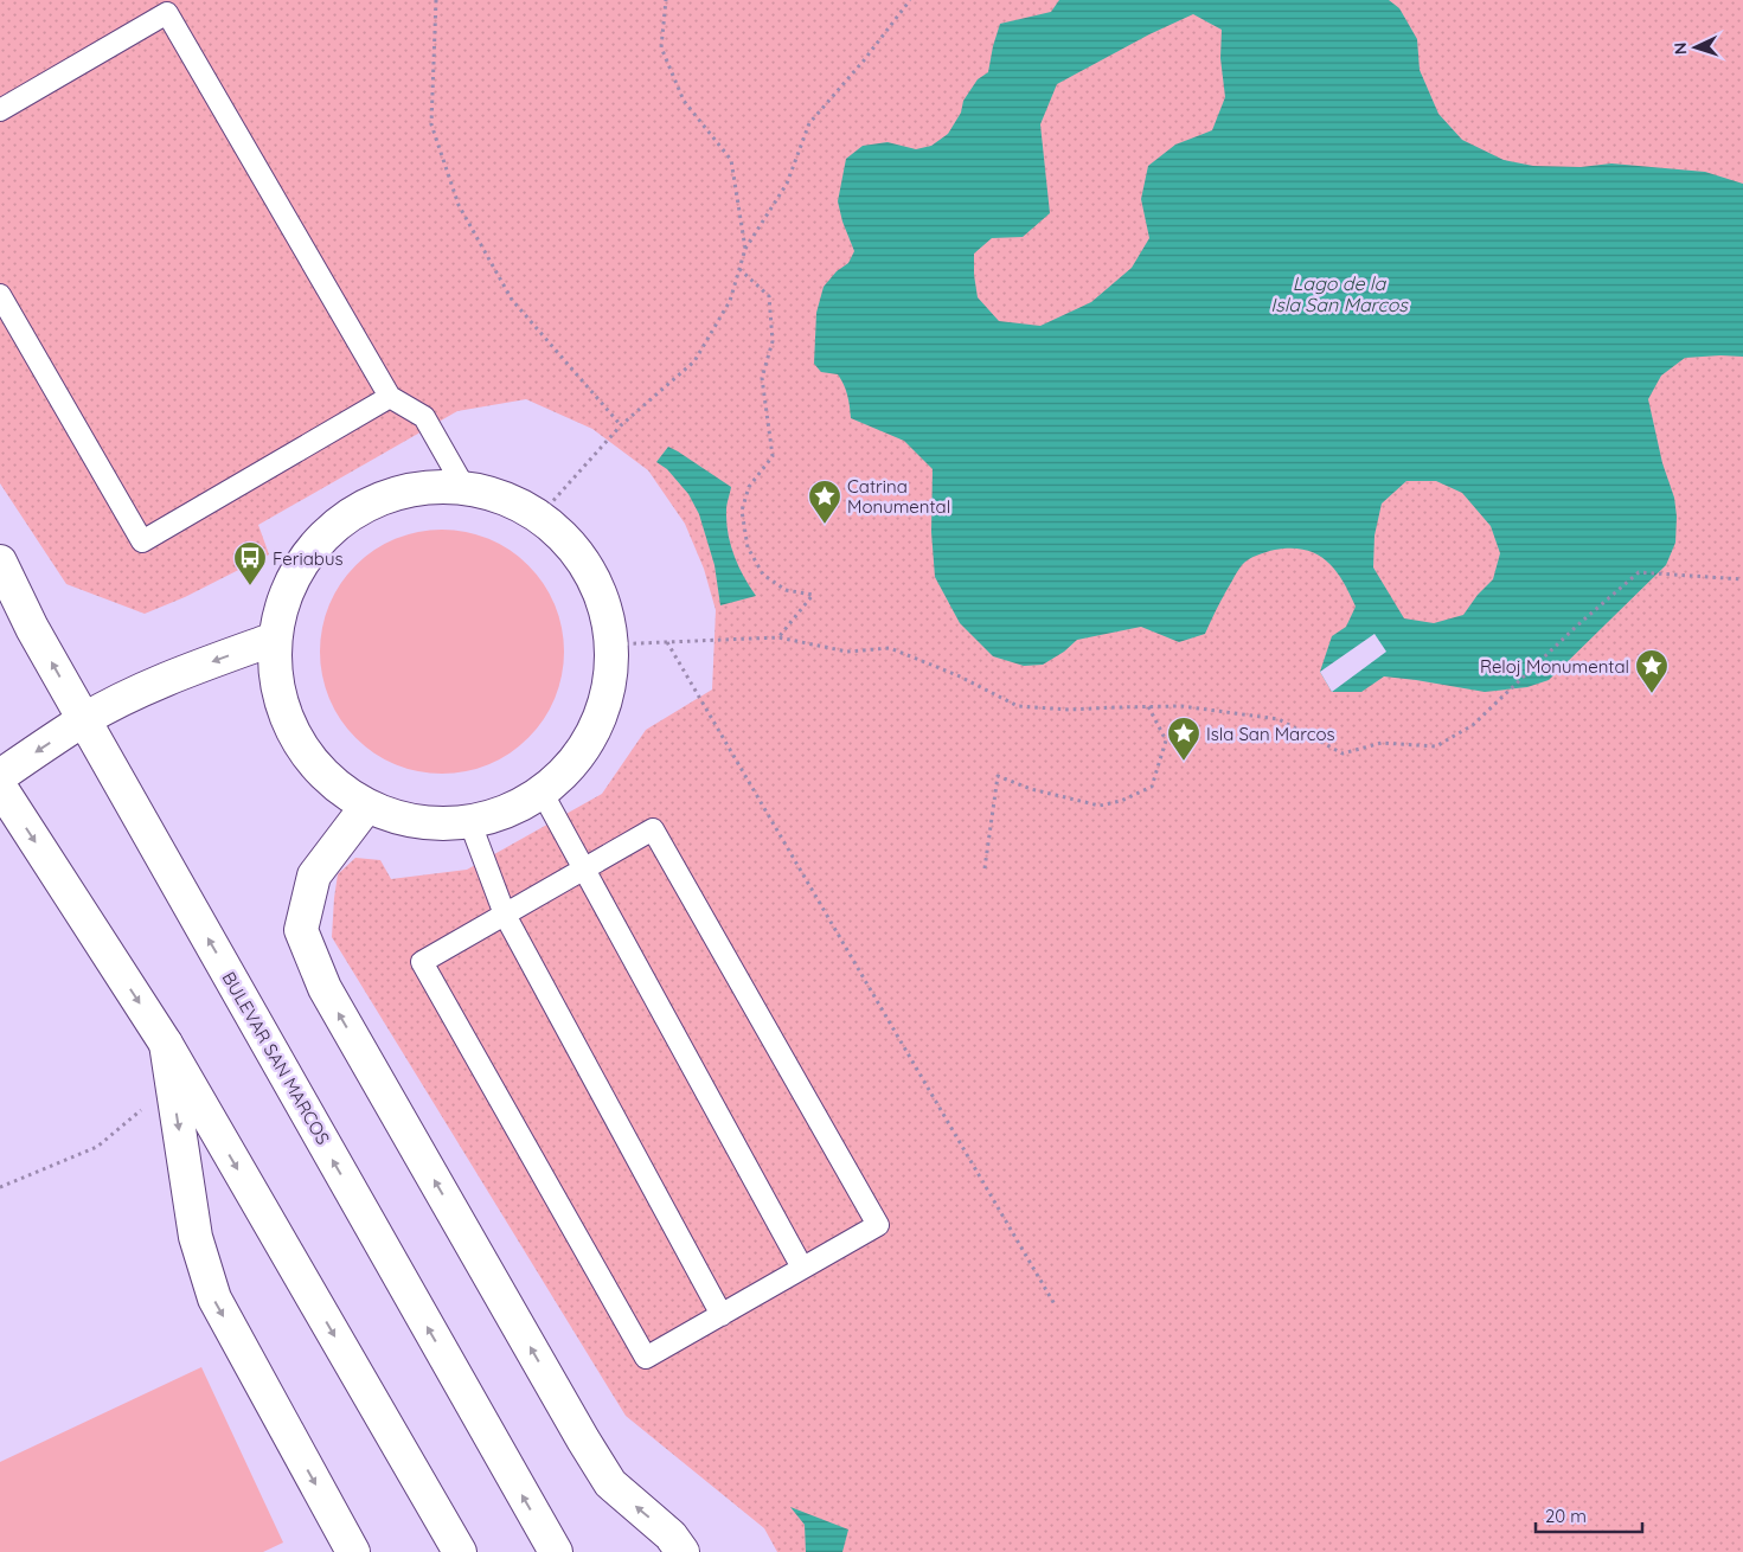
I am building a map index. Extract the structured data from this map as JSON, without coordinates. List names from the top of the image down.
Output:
{
  "streets": {
    "street": ["BULEVAR SAN MARCOS"]
  },
  "water": ["Lago de la Isla San Marcos"],
  "places": {
    "place": ["Catrina Monumental", "Reloj Monumental", "Isla San Marcos"],
    "bus stop": ["Feriabus"]
  },
  "scale_bar": "20 m",
  "north": "left"
}
